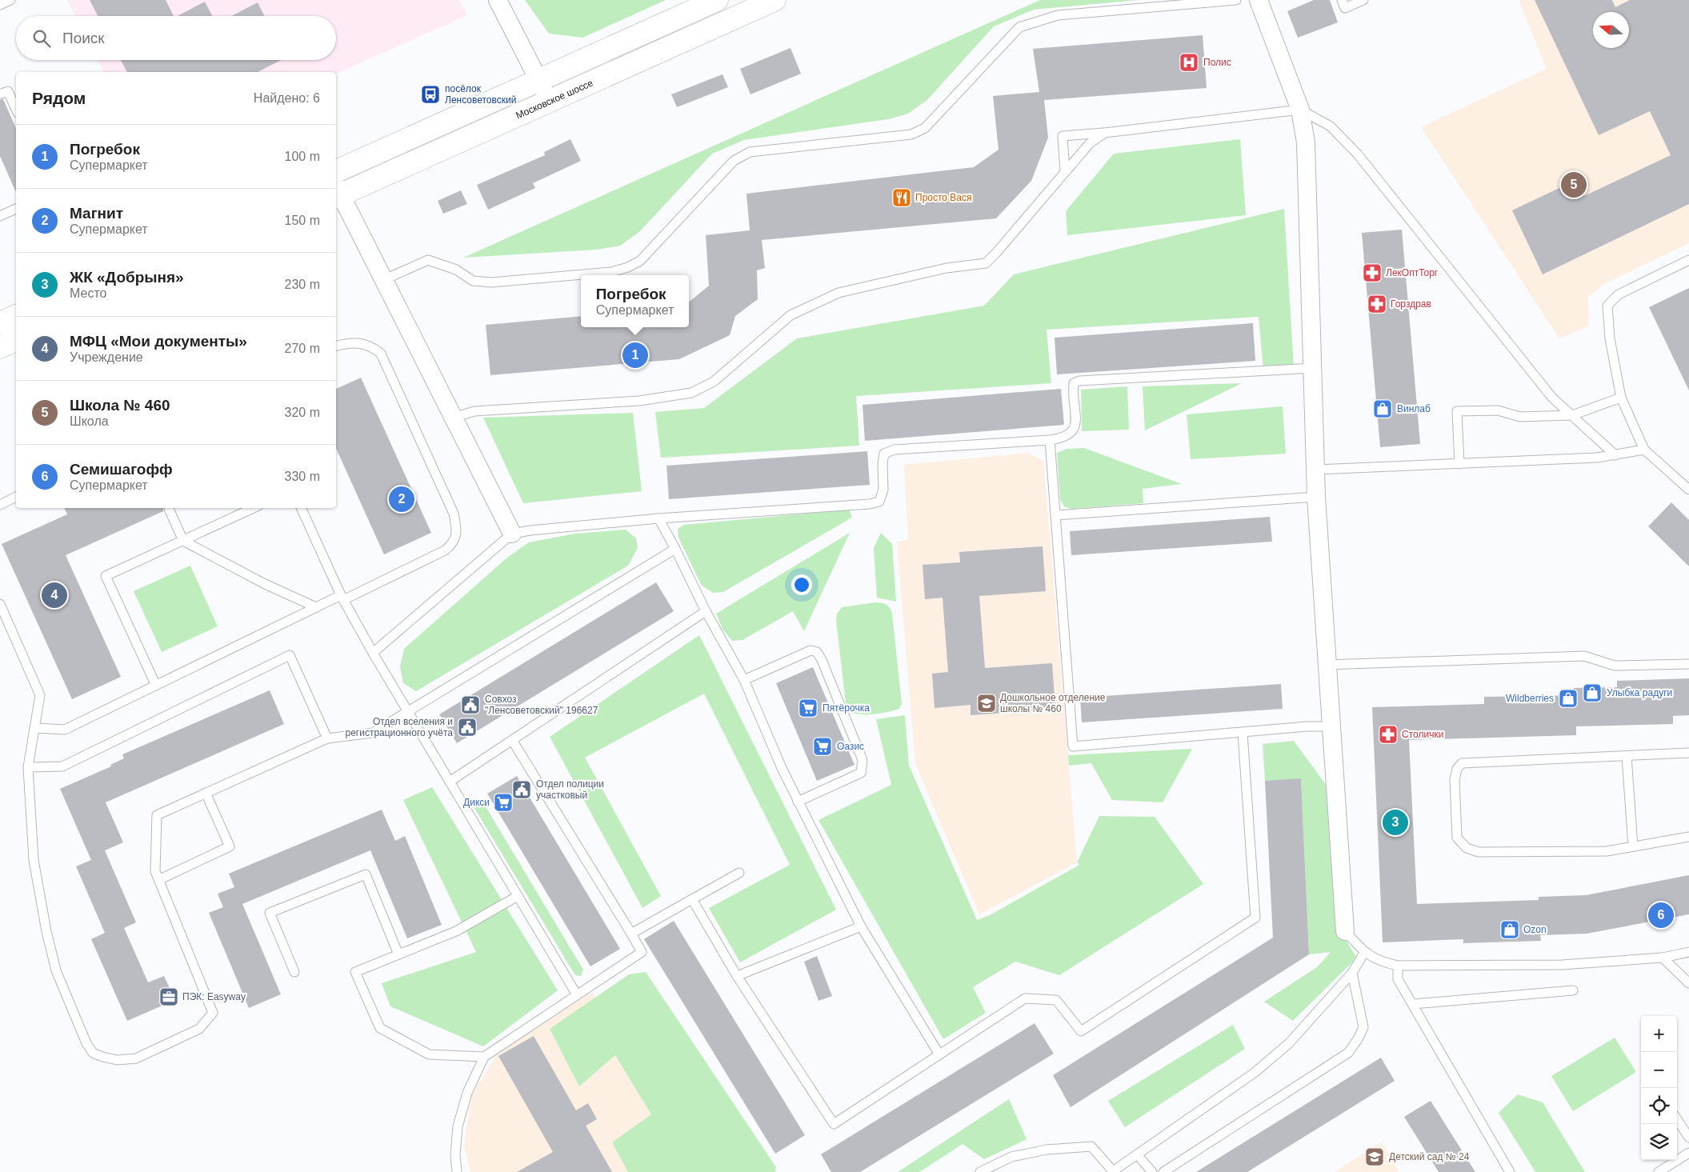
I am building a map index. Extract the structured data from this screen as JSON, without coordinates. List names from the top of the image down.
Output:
{
  "streets": {
    "highway": ["Московское шоссе"]
  },
  "places": {
    "hospital": ["Полис"],
    "bus stop": ["посёлок Ленсоветовский"],
    "restaurant": ["Просто Вася"],
    "pharmacy": ["ЛекОптТорг", "Горздрав", "Столички"],
    "shop": [
      "Винлаб",
      "Улыбка радуги",
      "Wildberries",
      "Ozon"
    ],
    "school or university": ["Дошкольное отделение школы № 460", "Детский сад № 24"],
    "public building": ["Совхоз \"Ленсоветовский\" 196627", "Отдел вселения и регистрационного учёта", "Отдел полиции участковый"],
    "supermarket": ["Пятёрочка", "Оазис", "Дикси"],
    "office": ["ПЭК: Easyway"]
  },
  "north": "left",
  "page": {
    "search": "Поиск",
    "heading": ["Рядом", "Найдено: 6"],
    "list": [
      {
        "mark": "1",
        "name": "Погребок",
        "note": "Супермаркет",
        "value": "100 m"
      },
      {
        "mark": "2",
        "name": "Магнит",
        "note": "Супермаркет",
        "value": "150 m"
      },
      {
        "mark": "3",
        "name": "ЖК «Добрыня»",
        "note": "Место",
        "value": "230 m"
      },
      {
        "mark": "4",
        "name": "МФЦ «Мои документы»",
        "note": "Учреждение",
        "value": "270 m"
      },
      {
        "mark": "5",
        "name": "Школа № 460",
        "note": "Школа",
        "value": "320 m"
      },
      {
        "mark": "6",
        "name": "Семишагофф",
        "note": "Супермаркет",
        "value": "330 m"
      }
    ],
    "pins": [
      "5",
      "1",
      "2",
      "4",
      "3",
      "6"
    ],
    "popup": ["Погребок", "Супермаркет"],
    "map_buttons": ["+", "−"]
  }
}
